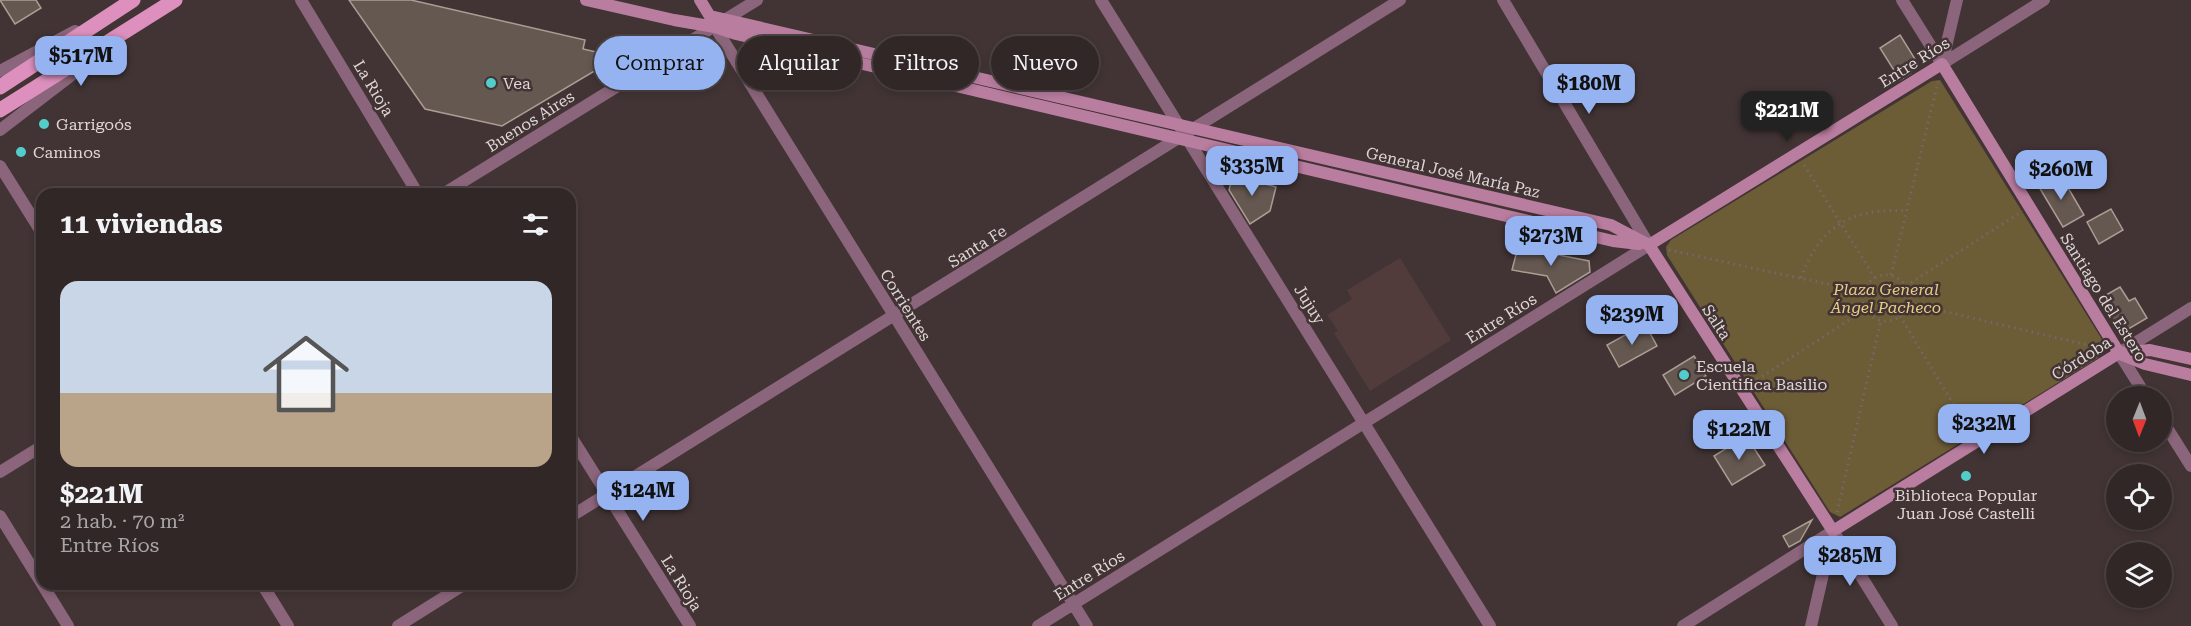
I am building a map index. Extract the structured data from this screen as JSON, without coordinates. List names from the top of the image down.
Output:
{
  "streets": {
    "street": [
      "Entre Ríos",
      "La Rioja",
      "Buenos Aires",
      "General José María Paz",
      "Santa Fe",
      "Santiago del Estero",
      "Jujuy",
      "Corrientes",
      "Salta",
      "Córdoba"
    ]
  },
  "crossings": [
    ["Entre Ríos", "General José María Paz"],
    ["Entre Ríos", "Santiago del Estero"],
    ["Entre Ríos", "Jujuy"],
    ["Entre Ríos", "Corrientes"],
    ["Entre Ríos", "Salta"],
    ["La Rioja", "Santa Fe"],
    ["Buenos Aires", "General José María Paz"],
    ["Buenos Aires", "Corrientes"],
    ["General José María Paz", "Santa Fe"],
    ["General José María Paz", "Jujuy"],
    ["General José María Paz", "Corrientes"],
    ["General José María Paz", "Salta"],
    ["Santa Fe", "Jujuy"],
    ["Santa Fe", "Corrientes"],
    ["Santiago del Estero", "Córdoba"],
    ["Salta", "Córdoba"]
  ],
  "parks": ["Plaza General Ángel Pacheco"],
  "places": [
    "Vea",
    "Garrigoós",
    "Caminos",
    "Escuela Cientifica Basilio",
    "Biblioteca Popular Juan José Castelli"
  ],
  "north": "bottom",
  "page": {
    "price": [
      "$517M",
      "$180M",
      "$221M",
      "$335M",
      "$260M",
      "$273M",
      "$239M",
      "$232M",
      "$122M",
      "$124M",
      "$285M"
    ],
    "chip": [
      "Comprar",
      "Alquilar",
      "Filtros",
      "Nuevo"
    ],
    "heading": "11 viviendas",
    "list": [
      {
        "name": "$221M",
        "note": "2 hab. · 70 m² · Entre Ríos"
      }
    ]
  }
}
